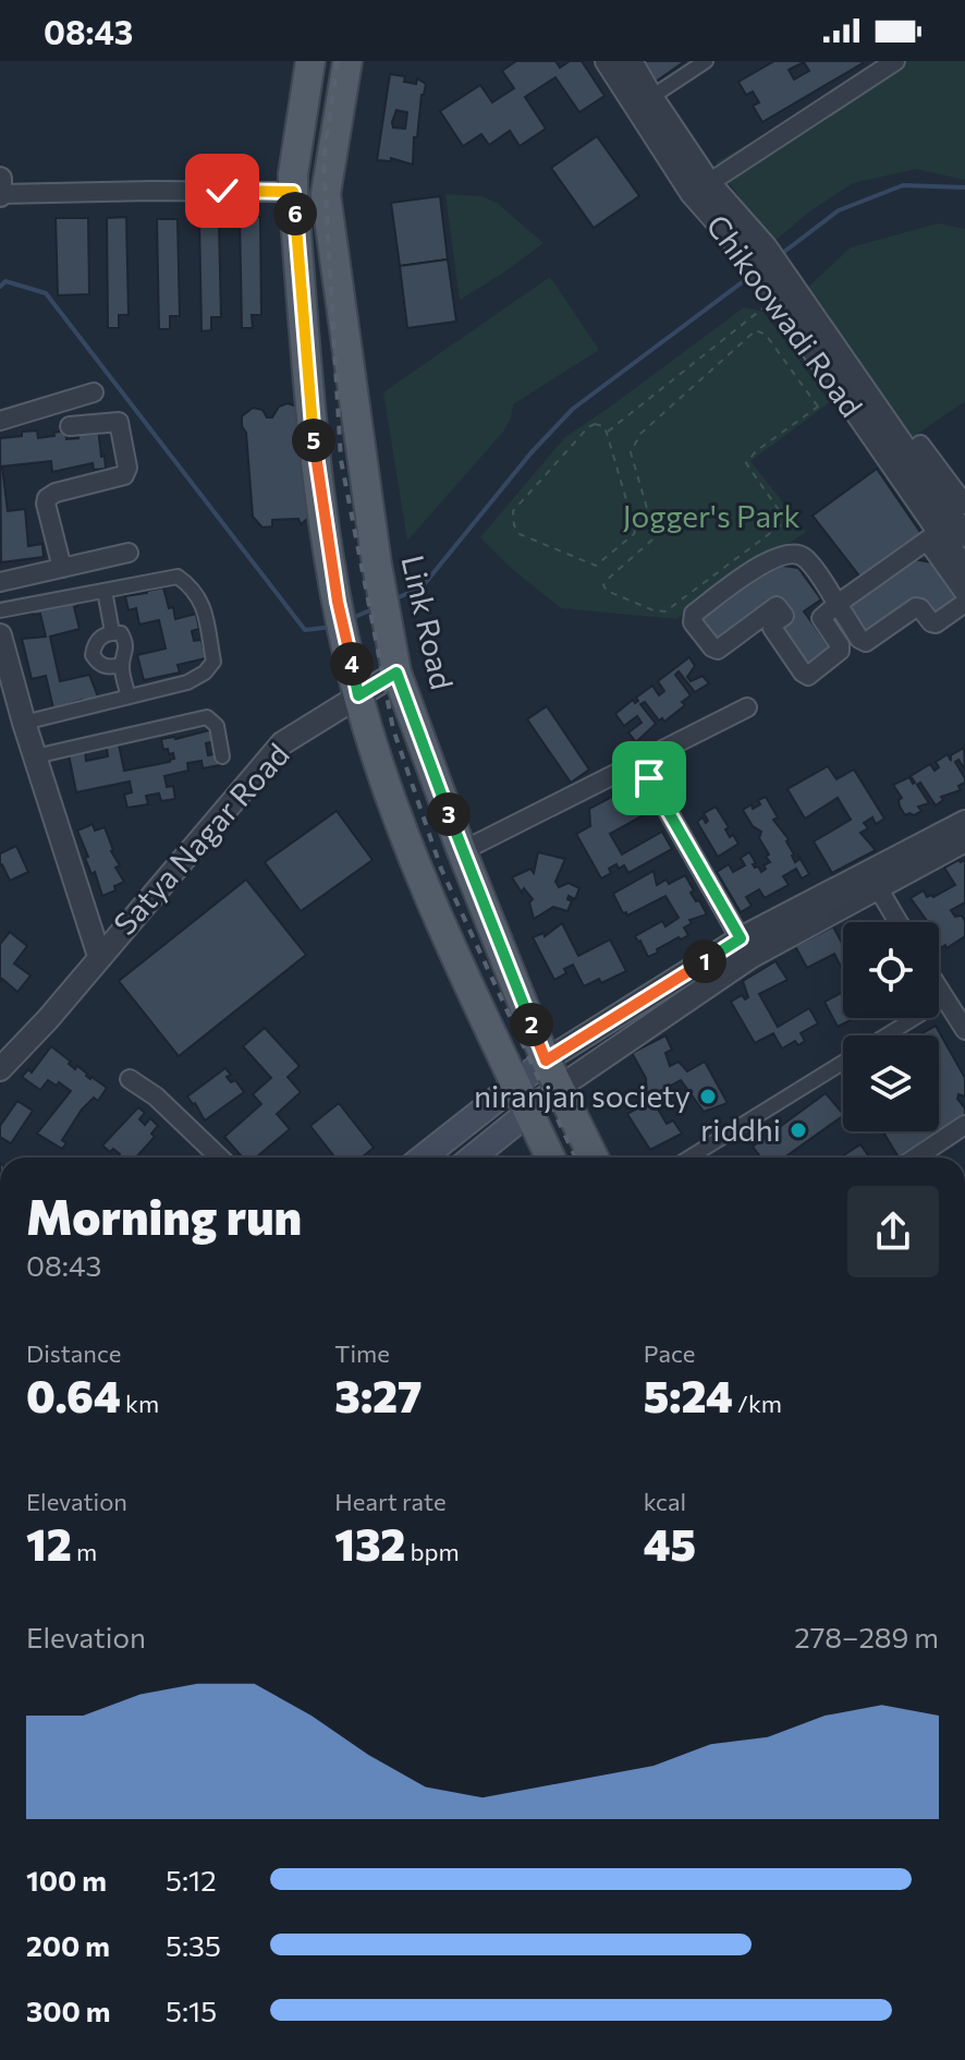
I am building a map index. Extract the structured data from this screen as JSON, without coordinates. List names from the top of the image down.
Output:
{
  "streets": {
    "main road": ["Link Road"],
    "street": ["Chikoowadi Road", "Satya Nagar Road"]
  },
  "crossings": [
    ["Link Road", "Satya Nagar Road"]
  ],
  "parks": ["Jogger's Park"],
  "places": ["niranjan society", "riddhi"],
  "page": {
    "status": "08:43",
    "pins": [
      "6",
      "5",
      "4",
      "3",
      "1",
      "2"
    ],
    "heading": ["Morning run", "08:43"],
    "stats": [
      ["Distance", "0.64 km"],
      ["Time", "3:27"],
      ["Pace", "5:24 /km"],
      ["Elevation", "12 m"],
      ["Heart rate", "132 bpm"],
      ["kcal", "45"]
    ],
    "chart": ["Elevation", "278–289 m"],
    "list": [
      {
        "name": "100 m",
        "note": "5:12"
      },
      {
        "name": "200 m",
        "note": "5:35"
      },
      {
        "name": "300 m",
        "note": "5:15"
      }
    ]
  }
}
